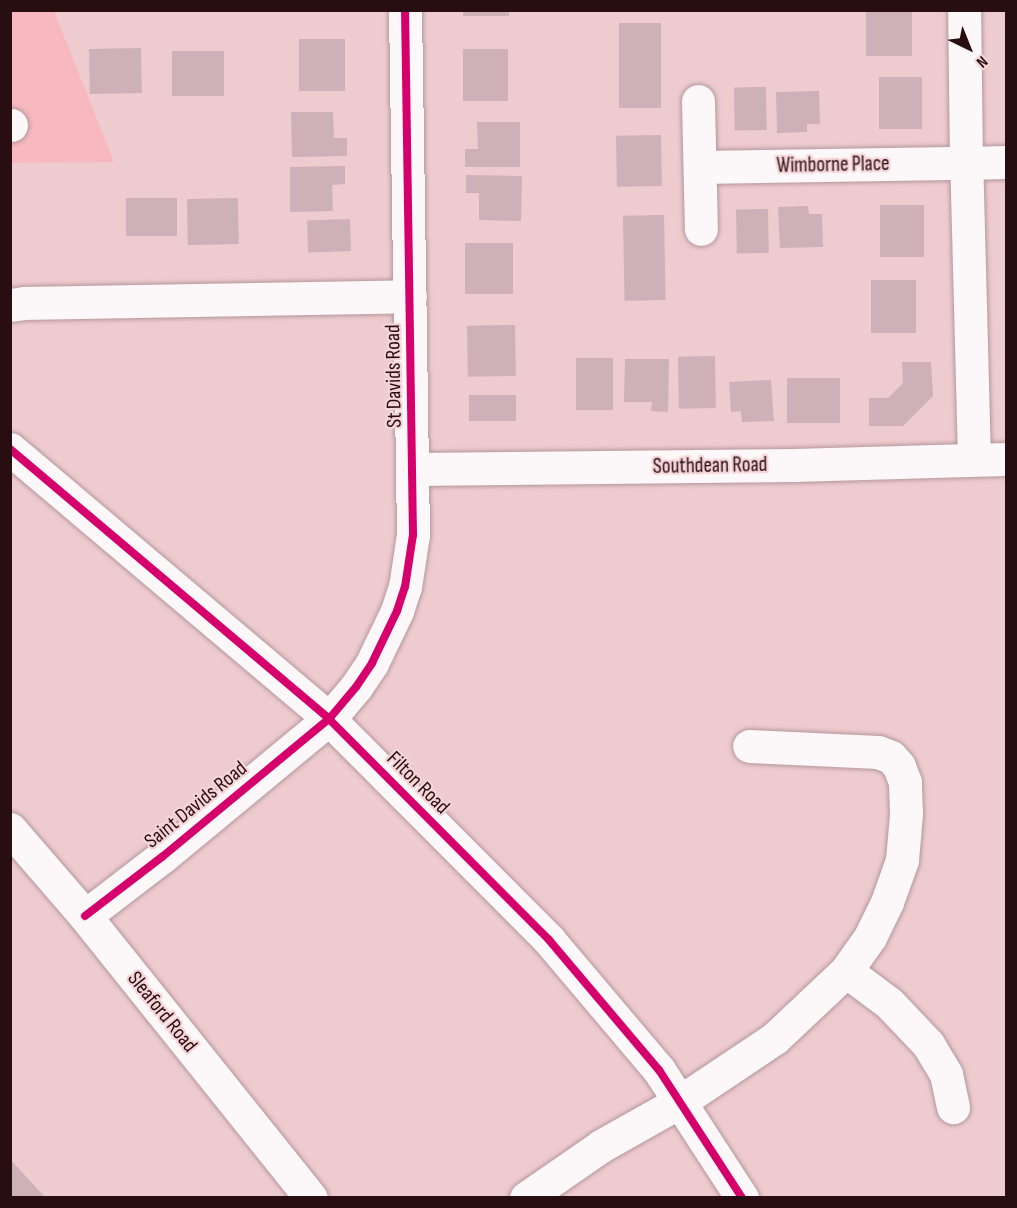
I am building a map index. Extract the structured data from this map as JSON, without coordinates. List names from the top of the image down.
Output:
{
  "streets": {
    "street": [
      "Wimborne Place",
      "St Davids Road",
      "Southdean Road",
      "Filton Road",
      "Saint Davids Road",
      "Sleaford Road"
    ]
  },
  "crossings": [
    ["St Davids Road", "Southdean Road"],
    ["St Davids Road", "Filton Road"],
    ["St Davids Road", "Saint Davids Road"],
    ["Filton Road", "Saint Davids Road"],
    ["Saint Davids Road", "Sleaford Road"]
  ],
  "north": "bottom right"
}
